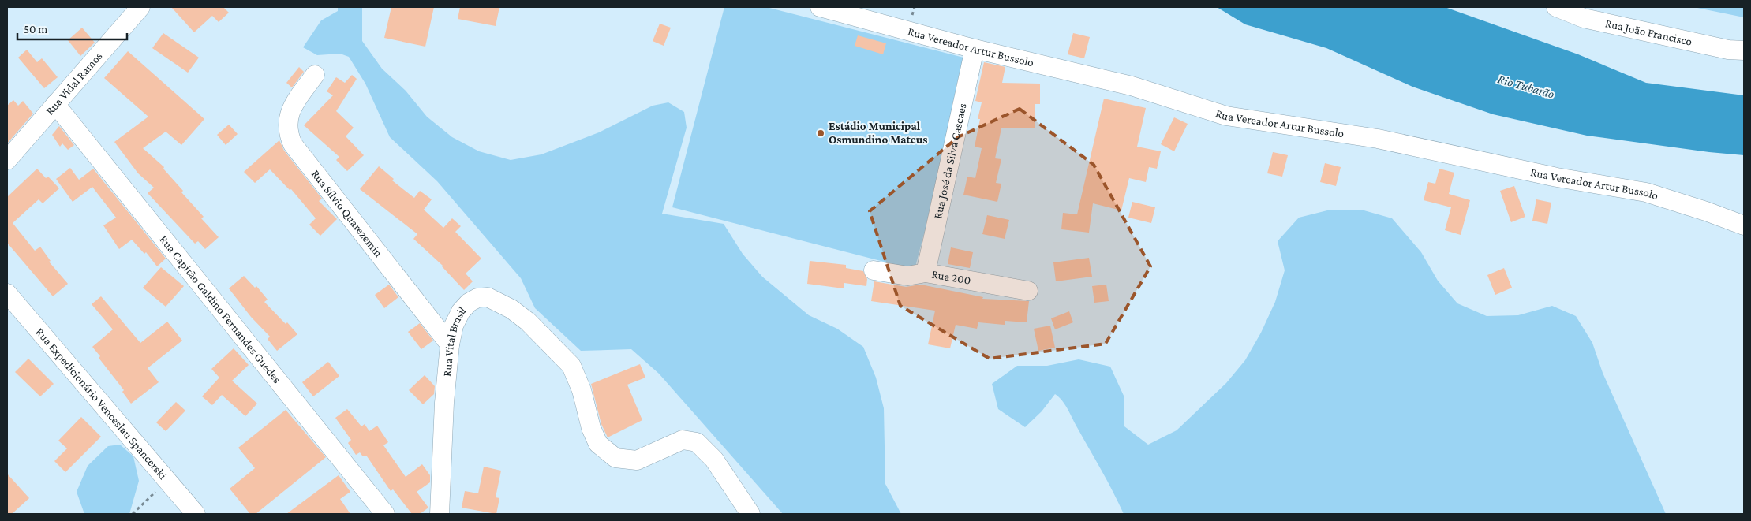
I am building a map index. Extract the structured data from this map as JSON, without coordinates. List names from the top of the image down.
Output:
{
  "streets": {
    "street": [
      "Rua João Francisco",
      "Rua Vereador Artur Bussolo",
      "Rua Vidal Ramos",
      "Rua José da Silva Cascaes",
      "Rua Sílvio Quarezemin",
      "Rua 200",
      "Rua Capitão Galdino Fernandes Guedes",
      "Rua Vital Brasil",
      "Rua Expedicionário Venceslau Spancerski"
    ]
  },
  "crossings": [
    ["Rua Vereador Artur Bussolo", "Rua José da Silva Cascaes"],
    ["Rua Vidal Ramos", "Rua Capitão Galdino Fernandes Guedes"],
    ["Rua José da Silva Cascaes", "Rua 200"],
    ["Rua Sílvio Quarezemin", "Rua Vital Brasil"]
  ],
  "water": ["Rio Tubarão"],
  "places": ["Estádio Municipal Osmundino Mateus"],
  "scale_bar": "50 m"
}
